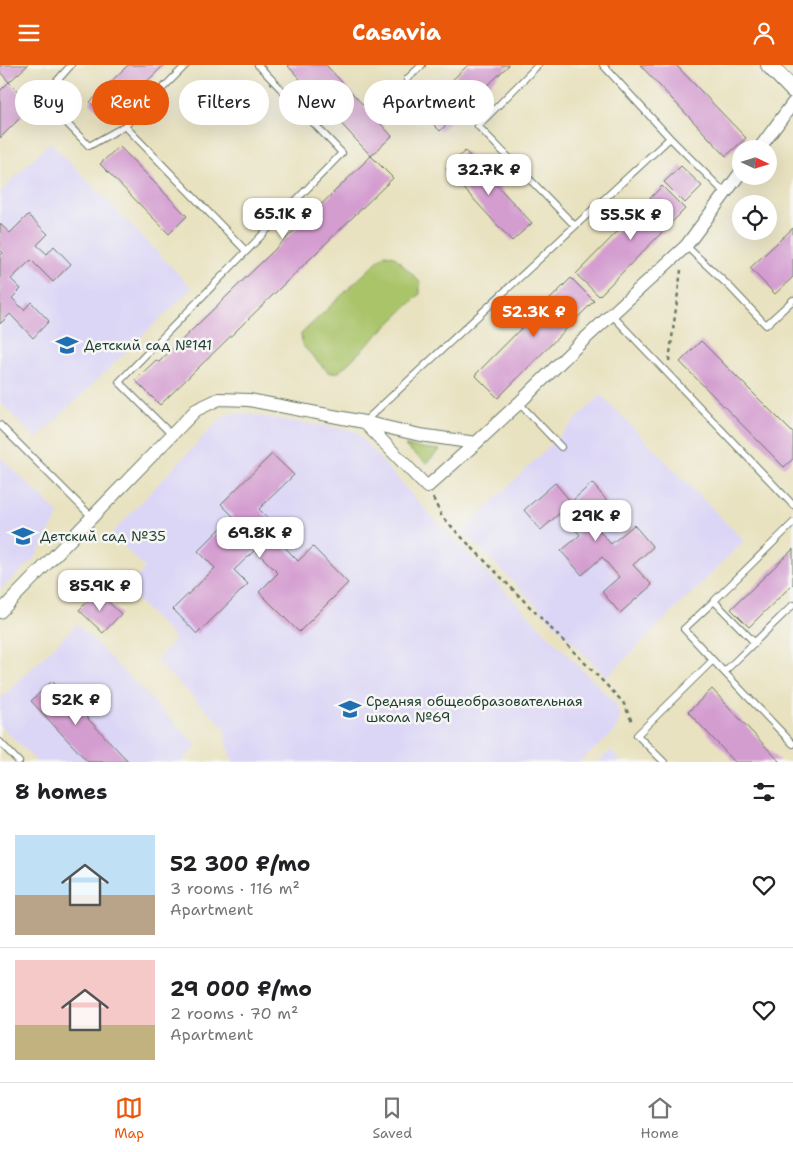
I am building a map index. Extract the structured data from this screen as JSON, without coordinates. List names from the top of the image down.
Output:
{
  "places": {
    "school or university": ["Детский сад №141", "Детский сад №35", "Средняя общеобразовательная школа №69"]
  },
  "north": "right",
  "page": {
    "header": "Casavia",
    "chip": [
      "Buy",
      "Rent",
      "Filters",
      "New",
      "Apartment"
    ],
    "price": [
      "32.7K ₽",
      "65.1K ₽",
      "55.5K ₽",
      "52.3K ₽",
      "29K ₽",
      "69.8K ₽",
      "85.9K ₽",
      "52K ₽"
    ],
    "heading": "8 homes",
    "list": [
      {
        "name": "52 300 ₽/mo",
        "note": "3 rooms · 116 m² · Apartment"
      },
      {
        "name": "29 000 ₽/mo",
        "note": "2 rooms · 70 m² · Apartment"
      }
    ],
    "tabs": ["Map", "Saved", "Home"]
  }
}
